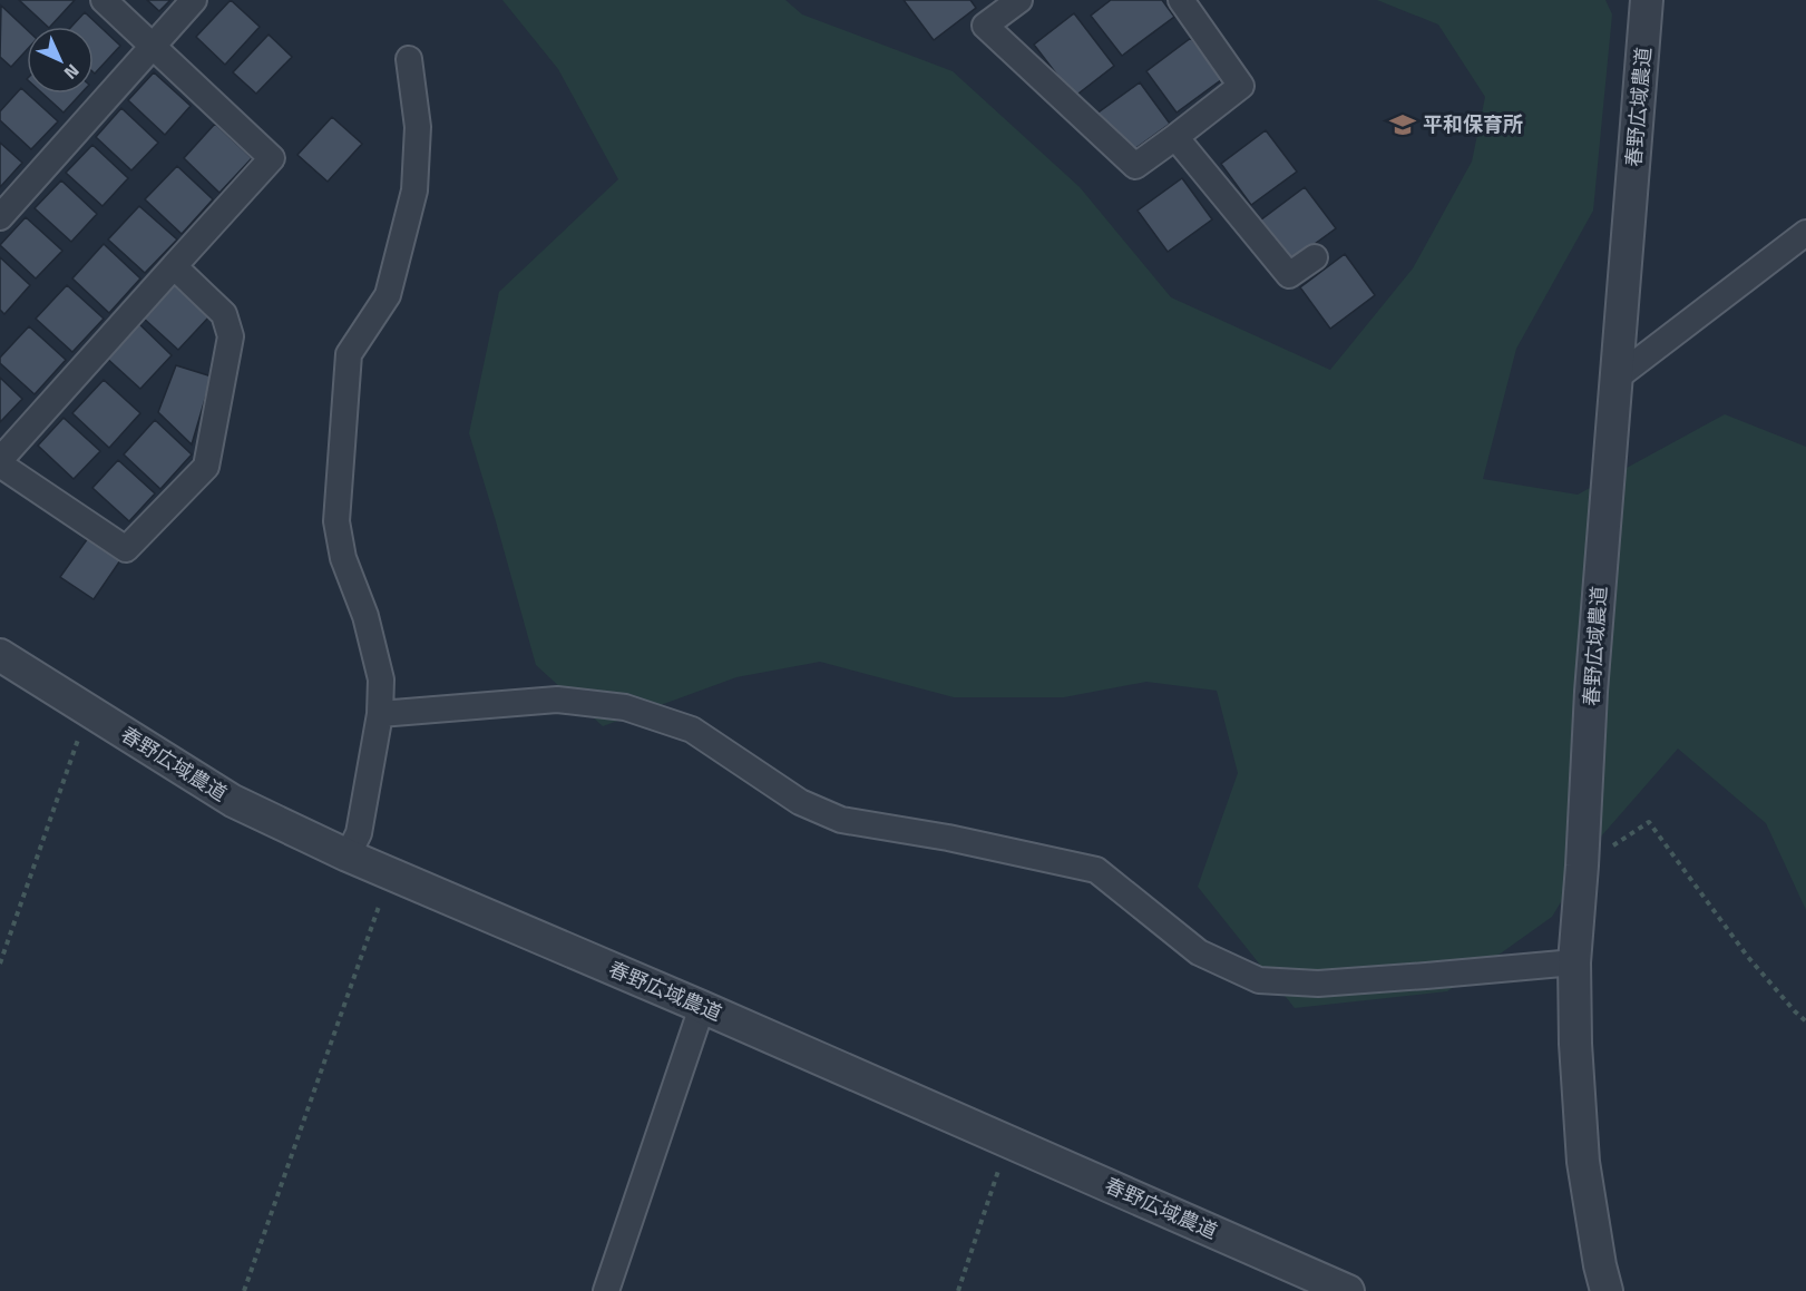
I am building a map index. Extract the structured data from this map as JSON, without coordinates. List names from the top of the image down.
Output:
{
  "streets": {
    "street": ["春野広域農道"]
  },
  "places": {
    "school or university": ["平和保育所"]
  },
  "north": "bottom right"
}
